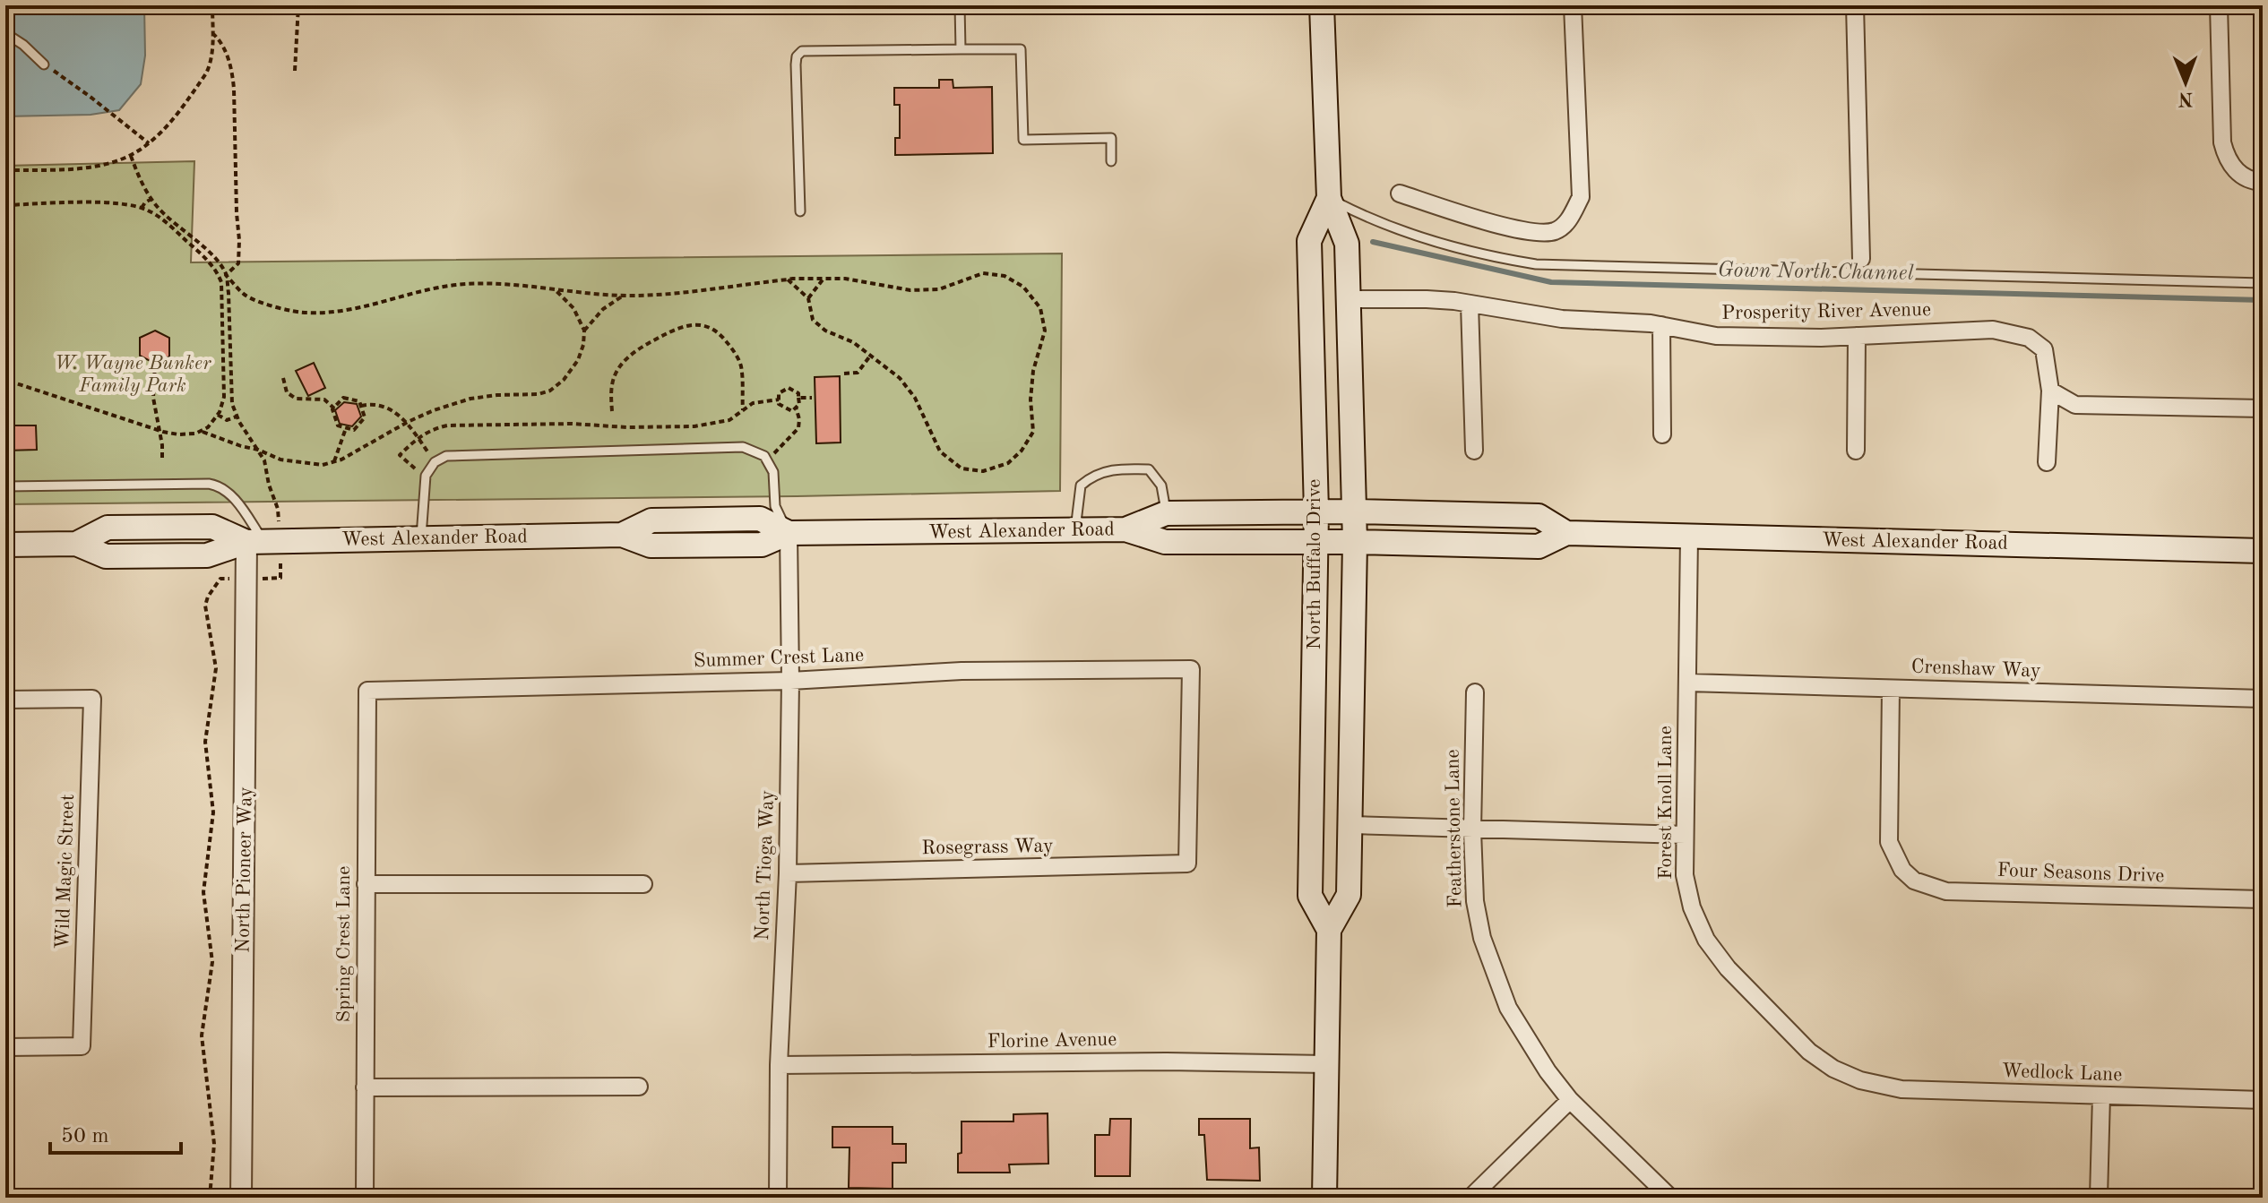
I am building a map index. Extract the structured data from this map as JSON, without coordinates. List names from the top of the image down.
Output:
{
  "streets": {
    "main road": ["West Alexander Road", "North Buffalo Drive"],
    "street": [
      "Prosperity River Avenue",
      "Summer Crest Lane",
      "Crenshaw Way",
      "Forest Knoll Lane",
      "Featherstone Lane",
      "Rosegrass Way",
      "North Tioga Way",
      "North Pioneer Way",
      "Wild Magic Street",
      "Four Seasons Drive",
      "Spring Crest Lane",
      "Florine Avenue",
      "Wedlock Lane"
    ]
  },
  "crossings": [
    ["Prosperity River Avenue", "North Buffalo Drive"],
    ["West Alexander Road", "North Buffalo Drive"],
    ["West Alexander Road", "Forest Knoll Lane"],
    ["West Alexander Road", "North Tioga Way"],
    ["West Alexander Road", "North Pioneer Way"],
    ["North Buffalo Drive", "Florine Avenue"],
    ["Summer Crest Lane", "Rosegrass Way"],
    ["Summer Crest Lane", "North Tioga Way"],
    ["Summer Crest Lane", "Spring Crest Lane"],
    ["Crenshaw Way", "Forest Knoll Lane"],
    ["Crenshaw Way", "Four Seasons Drive"],
    ["Forest Knoll Lane", "Wedlock Lane"],
    ["Rosegrass Way", "North Tioga Way"],
    ["North Tioga Way", "Florine Avenue"]
  ],
  "water": ["Gown North Channel"],
  "parks": ["W. Wayne Bunker Family Park"],
  "scale_bar": "50 m",
  "north": "bottom"
}
